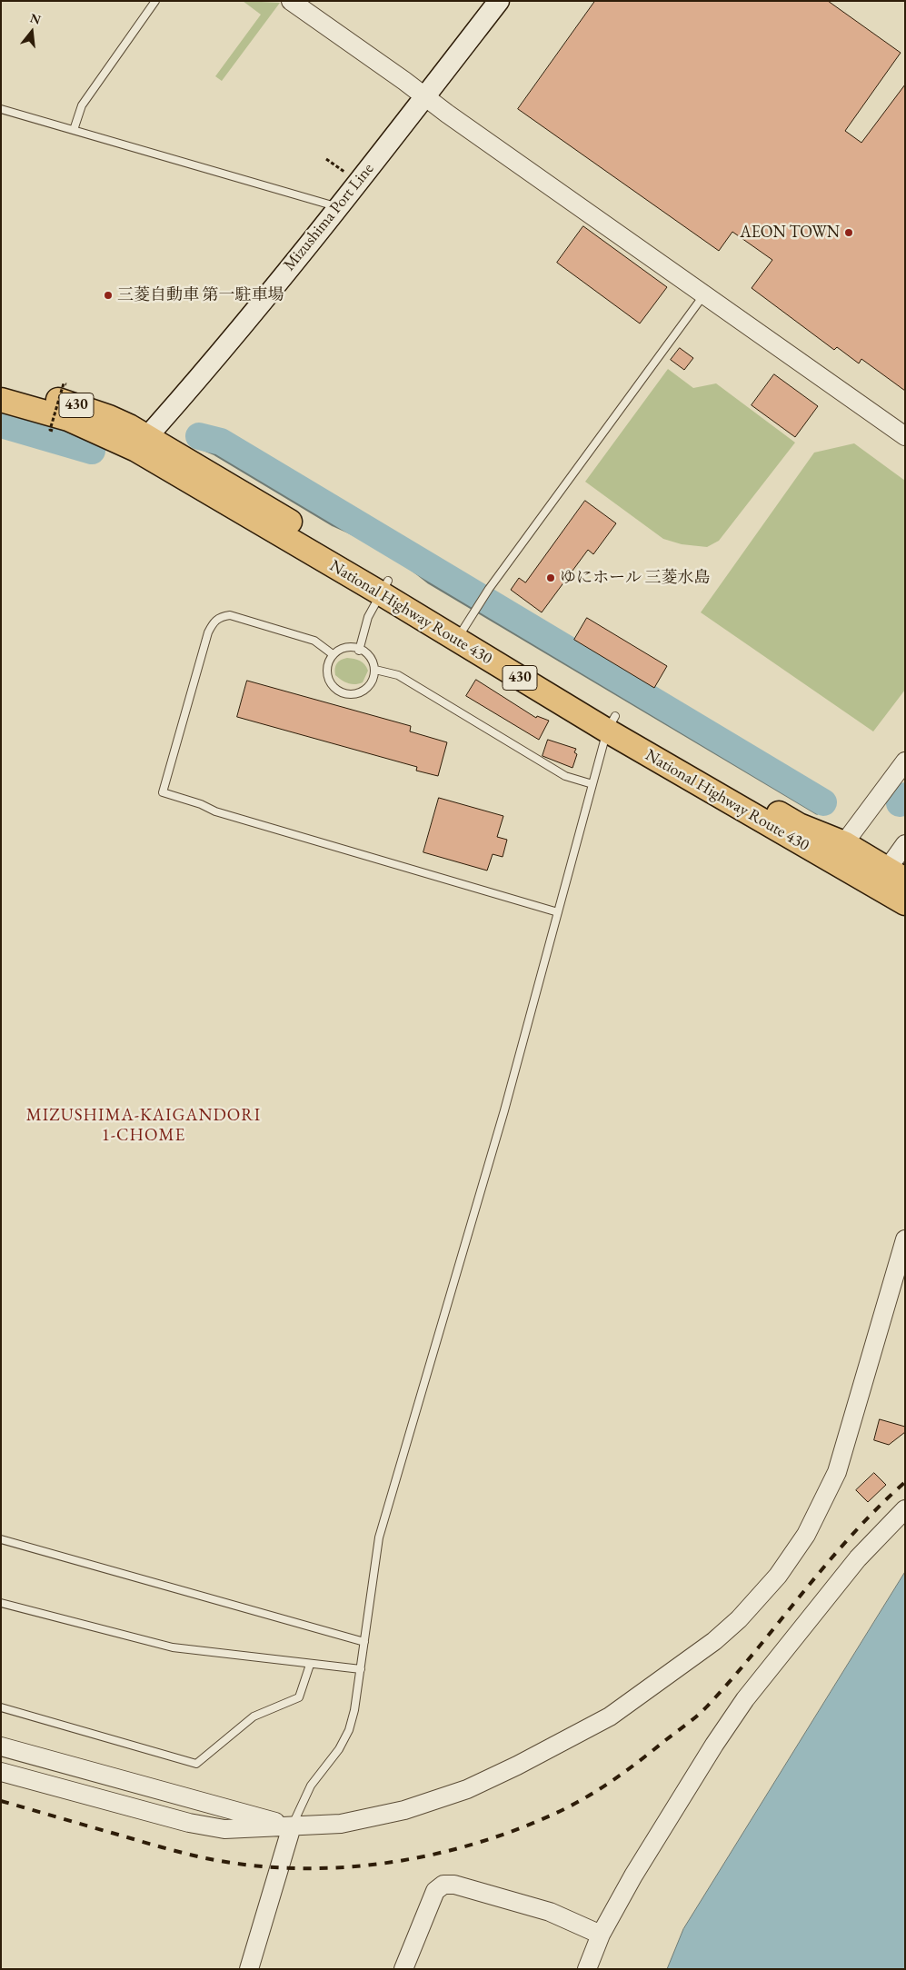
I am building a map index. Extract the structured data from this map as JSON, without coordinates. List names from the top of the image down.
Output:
{
  "streets": {
    "highway": ["430", "National Highway Route 430"],
    "main road": ["Mizushima Port Line"]
  },
  "crossings": [
    ["Mizushima Port Line", "National Highway Route 430"]
  ],
  "districts": ["MIZUSHIMA-KAIGANDORI 1-CHOME"],
  "places": ["AEON TOWN", "三菱自動車 第一駐車場", "ゆにホール 三菱水島"],
  "north": "top"
}
